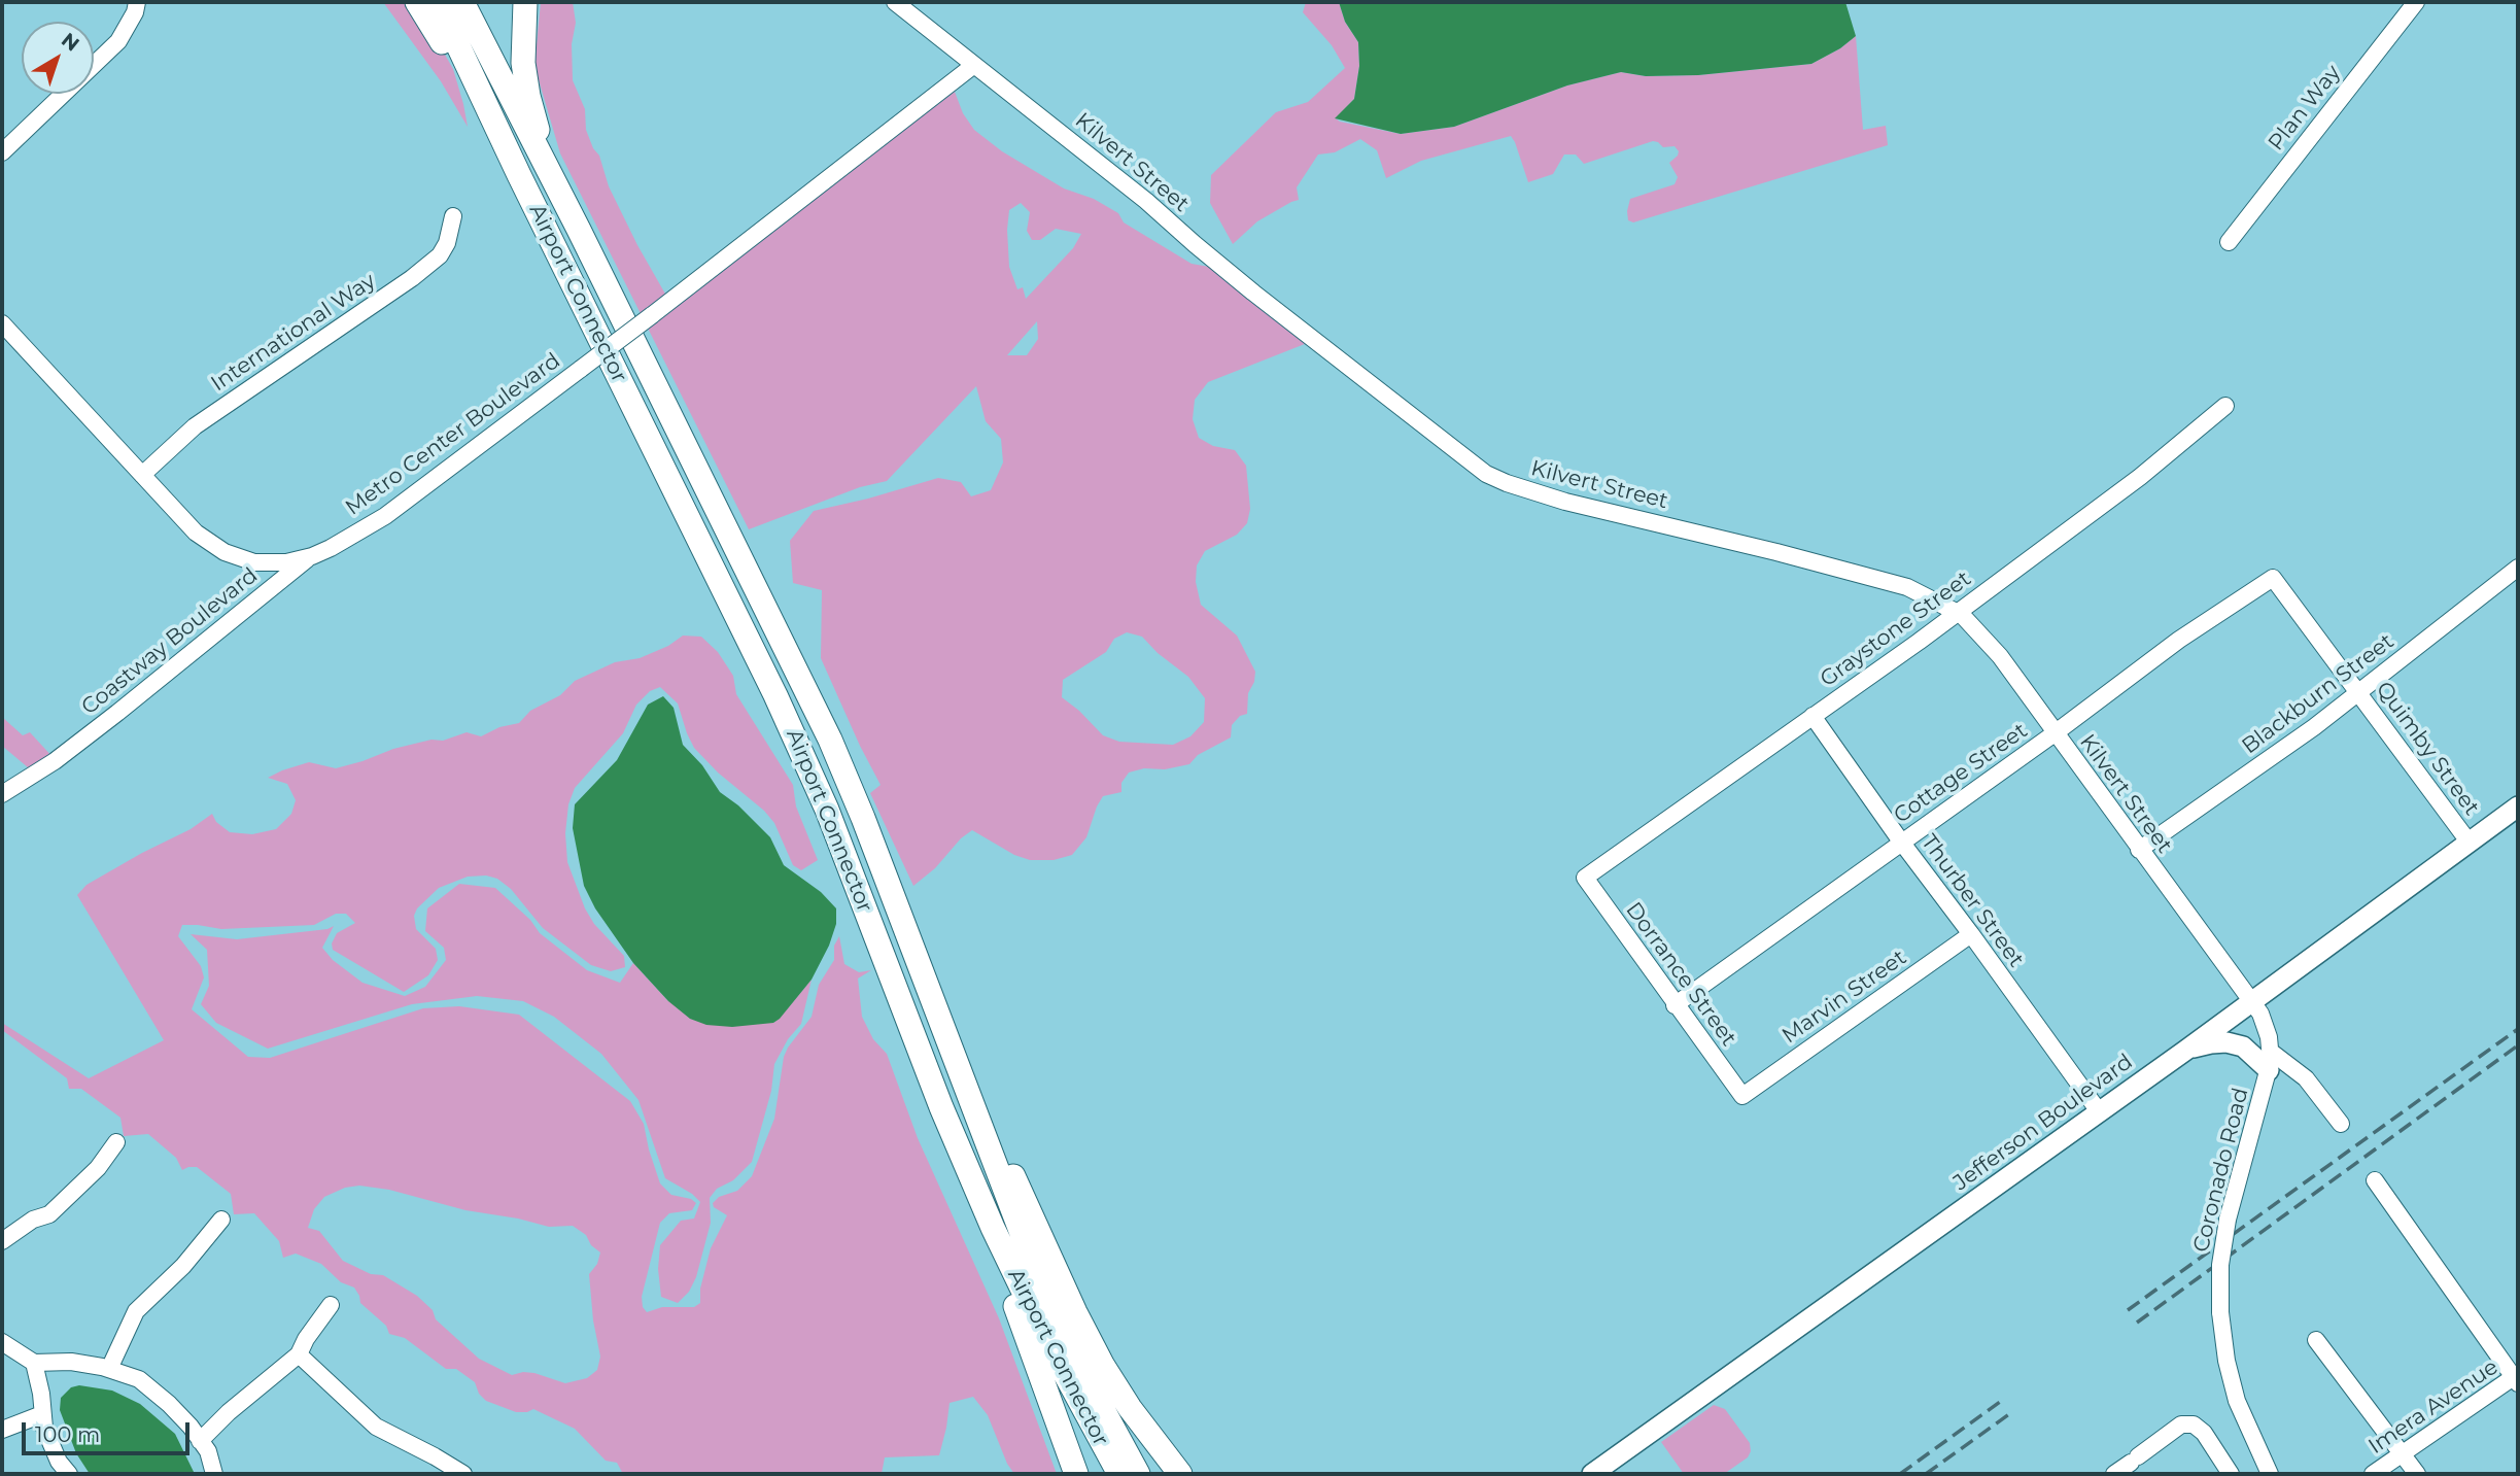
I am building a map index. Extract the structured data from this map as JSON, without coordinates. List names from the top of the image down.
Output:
{
  "streets": {
    "highway": ["Airport Connector"],
    "main road": ["Jefferson Boulevard"],
    "street": [
      "Plan Way",
      "Kilvert Street",
      "International Way",
      "Metro Center Boulevard",
      "Graystone Street",
      "Coastway Boulevard",
      "Blackburn Street",
      "Quimby Street",
      "Cottage Street",
      "Thurber Street",
      "Dorrance Street",
      "Marvin Street",
      "Coronado Road",
      "Imera Avenue"
    ]
  },
  "crossings": [
    ["Kilvert Street", "Metro Center Boulevard"],
    ["Kilvert Street", "Graystone Street"],
    ["Kilvert Street", "Blackburn Street"],
    ["Kilvert Street", "Cottage Street"],
    ["Kilvert Street", "Jefferson Boulevard"],
    ["Kilvert Street", "Coronado Road"],
    ["International Way", "Metro Center Boulevard"],
    ["Metro Center Boulevard", "Coastway Boulevard"],
    ["Graystone Street", "Thurber Street"],
    ["Graystone Street", "Dorrance Street"],
    ["Blackburn Street", "Quimby Street"],
    ["Quimby Street", "Cottage Street"],
    ["Quimby Street", "Jefferson Boulevard"],
    ["Cottage Street", "Thurber Street"],
    ["Cottage Street", "Dorrance Street"],
    ["Thurber Street", "Marvin Street"],
    ["Thurber Street", "Jefferson Boulevard"],
    ["Dorrance Street", "Marvin Street"],
    ["Jefferson Boulevard", "Coronado Road"]
  ],
  "scale_bar": "100 m",
  "north": "top right"
}
